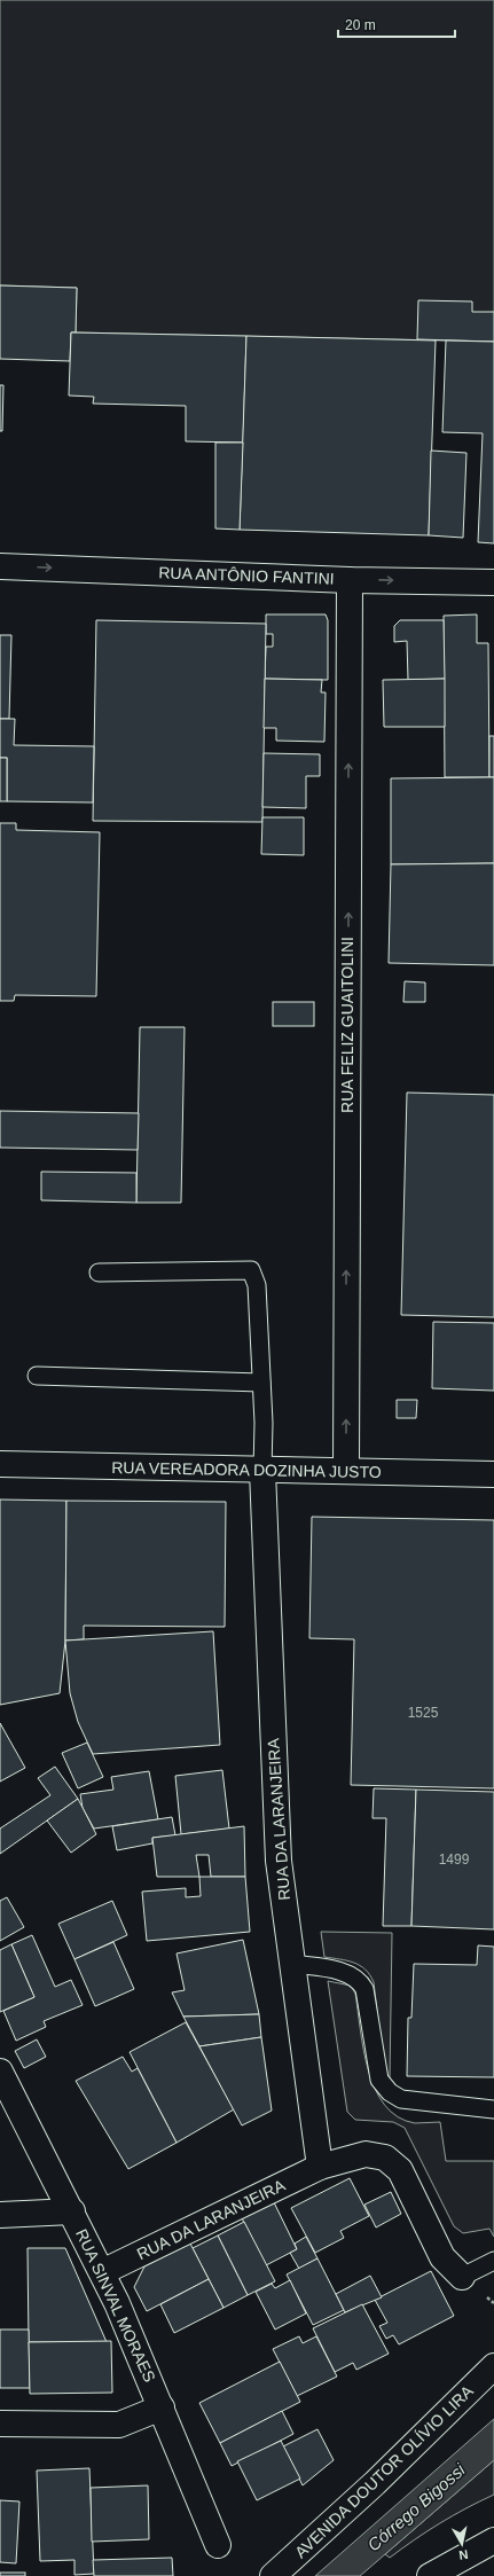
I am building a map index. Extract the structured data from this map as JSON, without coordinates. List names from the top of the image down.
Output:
{
  "streets": {
    "street": [
      "RUA ANTÔNIO FANTINI",
      "RUA FELIZ GUAITOLINI",
      "RUA VEREADORA DOZINHA JUSTO",
      "RUA DA LARANJEIRA",
      "RUA SINVAL MORAES",
      "AVENIDA DOUTOR OLÍVIO LIRA"
    ]
  },
  "crossings": [
    ["RUA ANTÔNIO FANTINI", "RUA FELIZ GUAITOLINI"],
    ["RUA FELIZ GUAITOLINI", "RUA VEREADORA DOZINHA JUSTO"],
    ["RUA VEREADORA DOZINHA JUSTO", "RUA DA LARANJEIRA"],
    ["RUA DA LARANJEIRA", "RUA SINVAL MORAES"]
  ],
  "one_way": ["RUA ANTÔNIO FANTINI", "RUA FELIZ GUAITOLINI"],
  "water": ["Córrego Bigossi"],
  "house_numbers": ["1525", "1499"],
  "scale_bar": "20 m",
  "north": "bottom"
}
